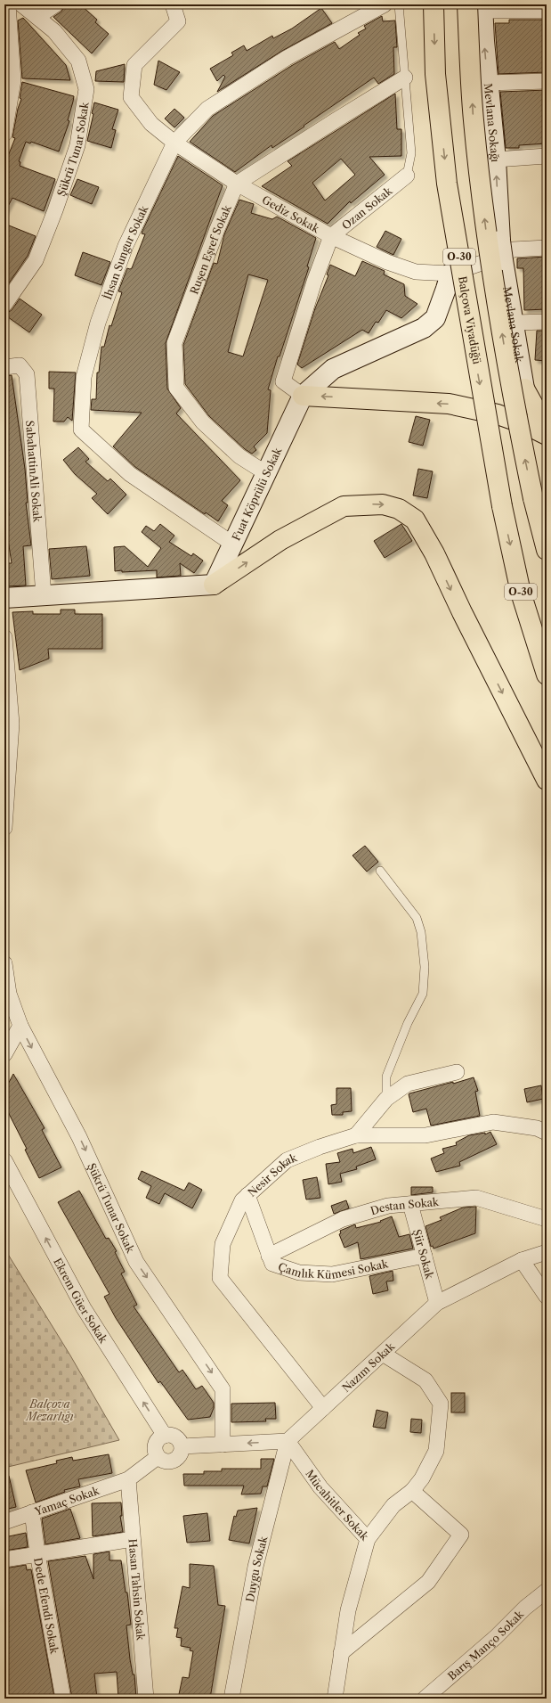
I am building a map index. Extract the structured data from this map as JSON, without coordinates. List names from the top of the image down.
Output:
{
  "streets": {
    "highway": ["O-30", "Balçova Viyadüğü"],
    "main road": ["Mevlana Sokağı", "Mevlana Sokak", "Fuat Köprülü Sokak"],
    "street": [
      "Şükrü Tunar Sokak",
      "Ozan Sokak",
      "Gediz Sokak",
      "Ruşen Eşref Sokak",
      "İhsan Sungur Sokak",
      "SabahattinAli Sokak",
      "Nesir Sokak",
      "Destan Sokak",
      "Şiir Sokak",
      "Çamlık Kümesi Sokak",
      "Ekrem Güer Sokak",
      "Nazım Sokak",
      "Yamaç Sokak",
      "Mücahitler Sokak",
      "Duygu Sokak",
      "Hasan Tahsin Sokak",
      "Dede Efendi Sokak",
      "Barış Manço Sokak"
    ]
  },
  "crossings": [
    ["Mevlana Sokağı", "O-30"],
    ["Mevlana Sokağı", "Mevlana Sokak"],
    ["Ozan Sokak", "Gediz Sokak"],
    ["Ozan Sokak", "Fuat Köprülü Sokak"],
    ["Gediz Sokak", "Ruşen Eşref Sokak"],
    ["Gediz Sokak", "İhsan Sungur Sokak"],
    ["Gediz Sokak", "Fuat Köprülü Sokak"],
    ["Ruşen Eşref Sokak", "Fuat Köprülü Sokak"],
    ["İhsan Sungur Sokak", "Fuat Köprülü Sokak"],
    ["Nesir Sokak", "Çamlık Kümesi Sokak"],
    ["Nesir Sokak", "Nazım Sokak"],
    ["Destan Sokak", "Şiir Sokak"],
    ["Destan Sokak", "Çamlık Kümesi Sokak"],
    ["Şiir Sokak", "Çamlık Kümesi Sokak"],
    ["Şiir Sokak", "Nazım Sokak"],
    ["Ekrem Güer Sokak", "Yamaç Sokak"],
    ["Nazım Sokak", "Mücahitler Sokak"],
    ["Nazım Sokak", "Duygu Sokak"],
    ["Yamaç Sokak", "Hasan Tahsin Sokak"],
    ["Yamaç Sokak", "Dede Efendi Sokak"],
    ["Mücahitler Sokak", "Duygu Sokak"]
  ],
  "one_way": ["Mevlana Sokağı", "Şükrü Tunar Sokak", "Ekrem Güer Sokak"],
  "parks": ["Balçova Mezarlığı"]
}
